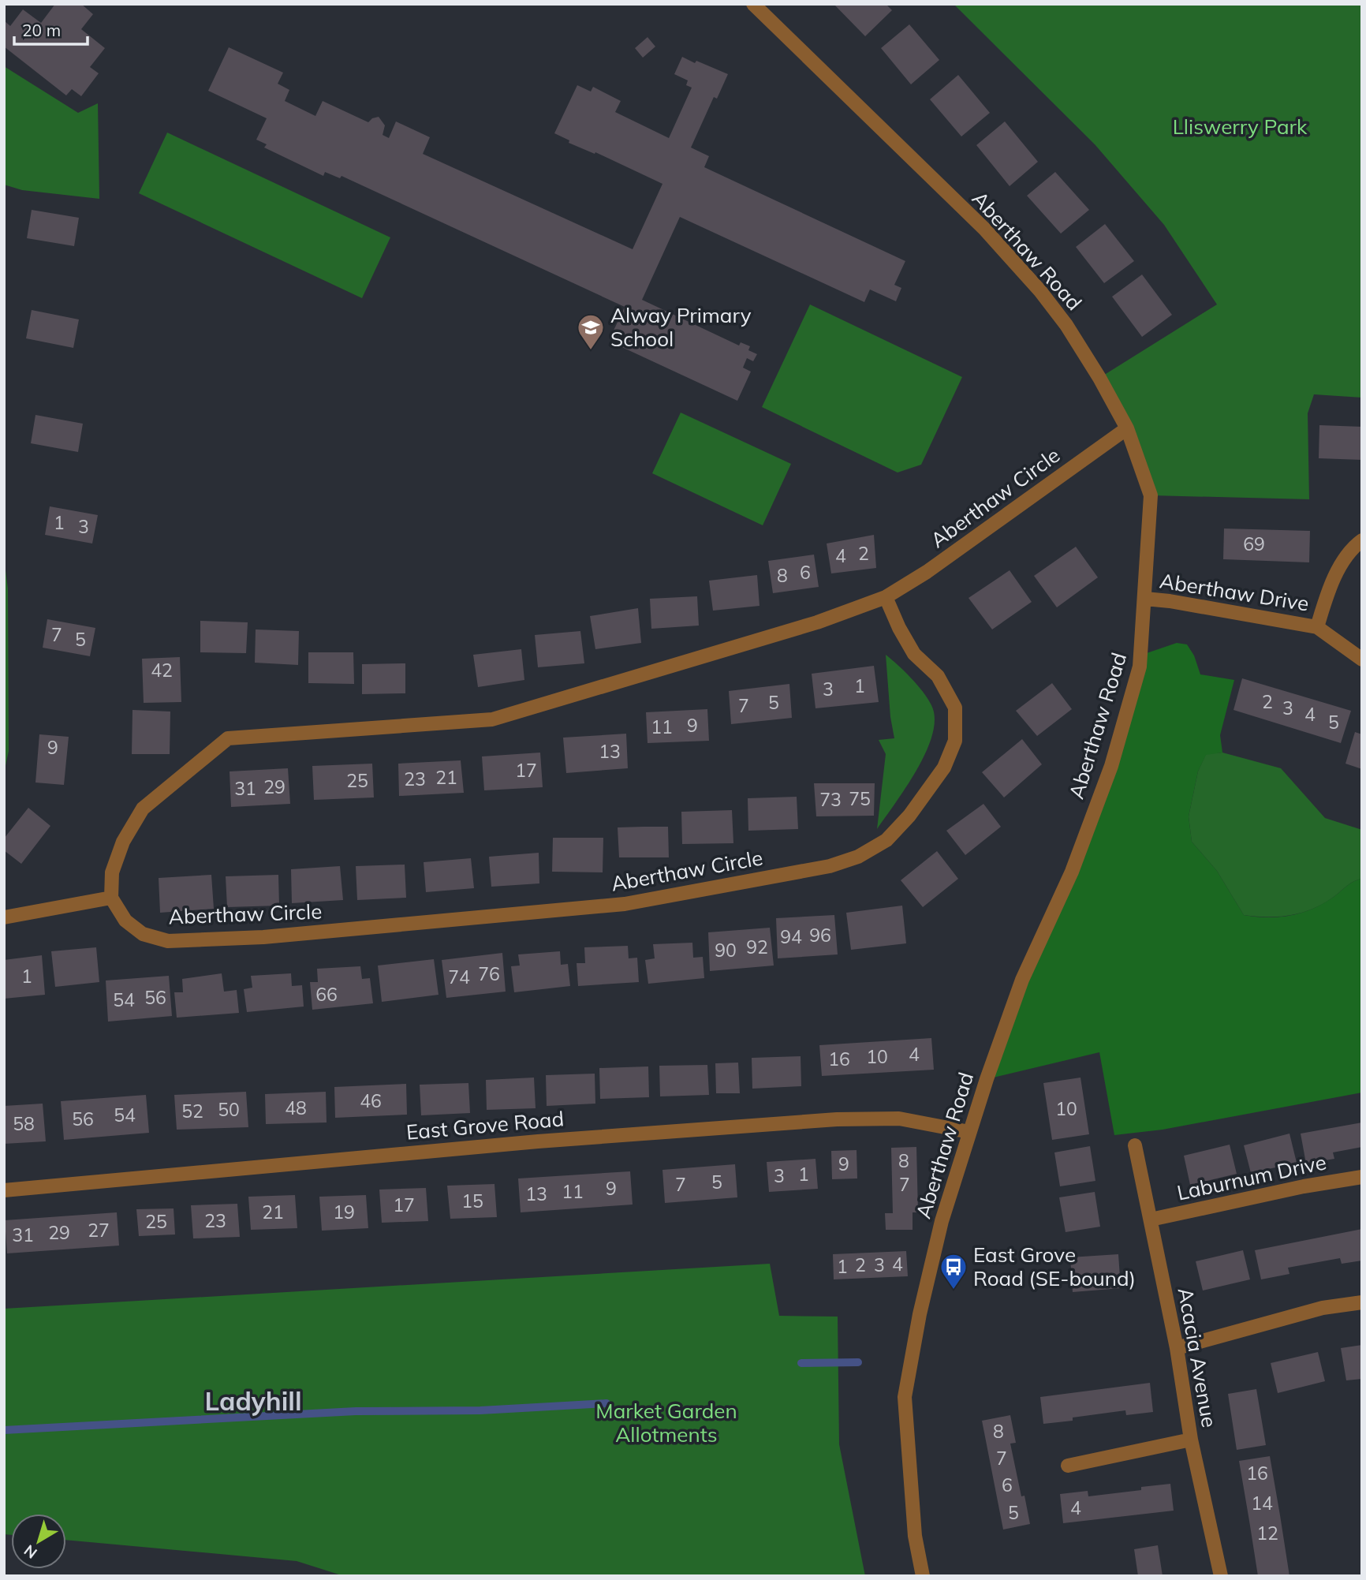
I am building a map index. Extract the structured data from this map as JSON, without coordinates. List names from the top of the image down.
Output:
{
  "streets": {
    "street": [
      "Aberthaw Road",
      "Aberthaw Circle",
      "Aberthaw Drive",
      "East Grove Road",
      "Laburnum Drive",
      "Acacia Avenue"
    ]
  },
  "crossings": [
    ["Aberthaw Road", "Aberthaw Circle"],
    ["Aberthaw Road", "Aberthaw Drive"],
    ["Aberthaw Road", "East Grove Road"],
    ["Laburnum Drive", "Acacia Avenue"]
  ],
  "districts": ["Ladyhill"],
  "parks": ["Lliswerry Park", "Market Garden Allotments"],
  "places": {
    "school or university": ["Alway Primary School"],
    "bus stop": ["East Grove Road (SE-bound)"]
  },
  "house_numbers": [
    "1",
    "3",
    "69",
    "2",
    "4",
    "6",
    "8",
    "7",
    "5",
    "42",
    "1",
    "3",
    "2",
    "5",
    "7",
    "3",
    "4",
    "5",
    "9",
    "11",
    "9",
    "13",
    "17",
    "21",
    "23",
    "25",
    "29",
    "31",
    "75",
    "73",
    "96",
    "94",
    "92",
    "90",
    "76",
    "1",
    "74",
    "66",
    "56",
    "54",
    "4",
    "10",
    "16",
    "46",
    "48",
    "10",
    "50",
    "52",
    "54",
    "56",
    "58",
    "8",
    "9",
    "1",
    "3",
    "5",
    "7",
    "7",
    "9",
    "11",
    "13",
    "15",
    "17",
    "21",
    "19",
    "23",
    "25",
    "27",
    "29",
    "31",
    "4",
    "2",
    "3",
    "1",
    "8",
    "7",
    "16",
    "6",
    "14",
    "4",
    "5",
    "12"
  ],
  "scale_bar": "20 m",
  "north": "bottom left"
}
